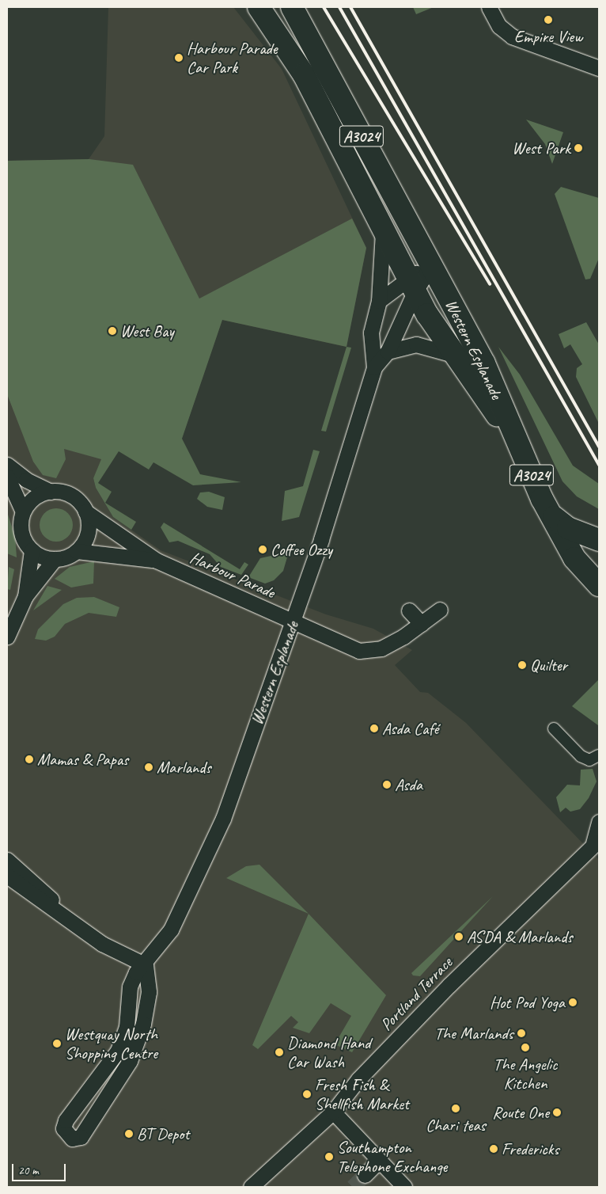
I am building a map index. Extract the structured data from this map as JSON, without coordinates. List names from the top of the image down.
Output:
{
  "streets": {
    "main road": ["A3024", "Western Esplanade"],
    "street": ["Harbour Parade", "Portland Terrace"]
  },
  "crossings": [
    ["Western Esplanade", "Harbour Parade"]
  ],
  "places": [
    "Empire View",
    "Harbour Parade Car Park",
    "West Park",
    "West Bay",
    "Coffee Ozzy",
    "Quilter",
    "Asda Café",
    "Mamas & Papas",
    "Marlands",
    "Asda",
    "ASDA & Marlands",
    "Hot Pod Yoga",
    "The Marlands",
    "Westquay North Shopping Centre",
    "The Angelic Kitchen",
    "Diamond Hand Car Wash",
    "Fresh Fish & Shellfish Market",
    "Chari teas",
    "Route One",
    "BT Depot",
    "Fredericks",
    "Southampton Telephone Exchange"
  ],
  "scale_bar": "20 m"
}
